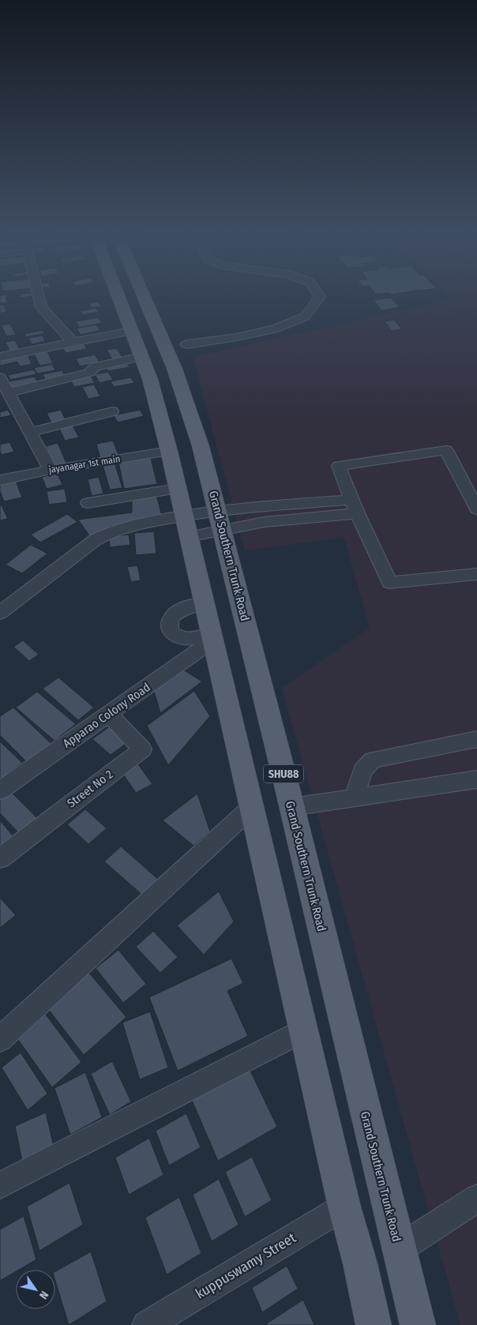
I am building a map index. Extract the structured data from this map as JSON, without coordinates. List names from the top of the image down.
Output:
{
  "streets": {
    "main road": ["Grand Southern Trunk Road", "SHU88"],
    "street": [
      "jayanagar 1st main",
      "Apparao Colony Road",
      "Street No 2",
      "kuppuswamy Street"
    ]
  },
  "crossings": [
    ["jayanagar 1st main", "SHU88"],
    ["Apparao Colony Road", "SHU88"],
    ["Apparao Colony Road", "Street No 2"],
    ["SHU88", "kuppuswamy Street"]
  ],
  "north": "bottom right"
}
